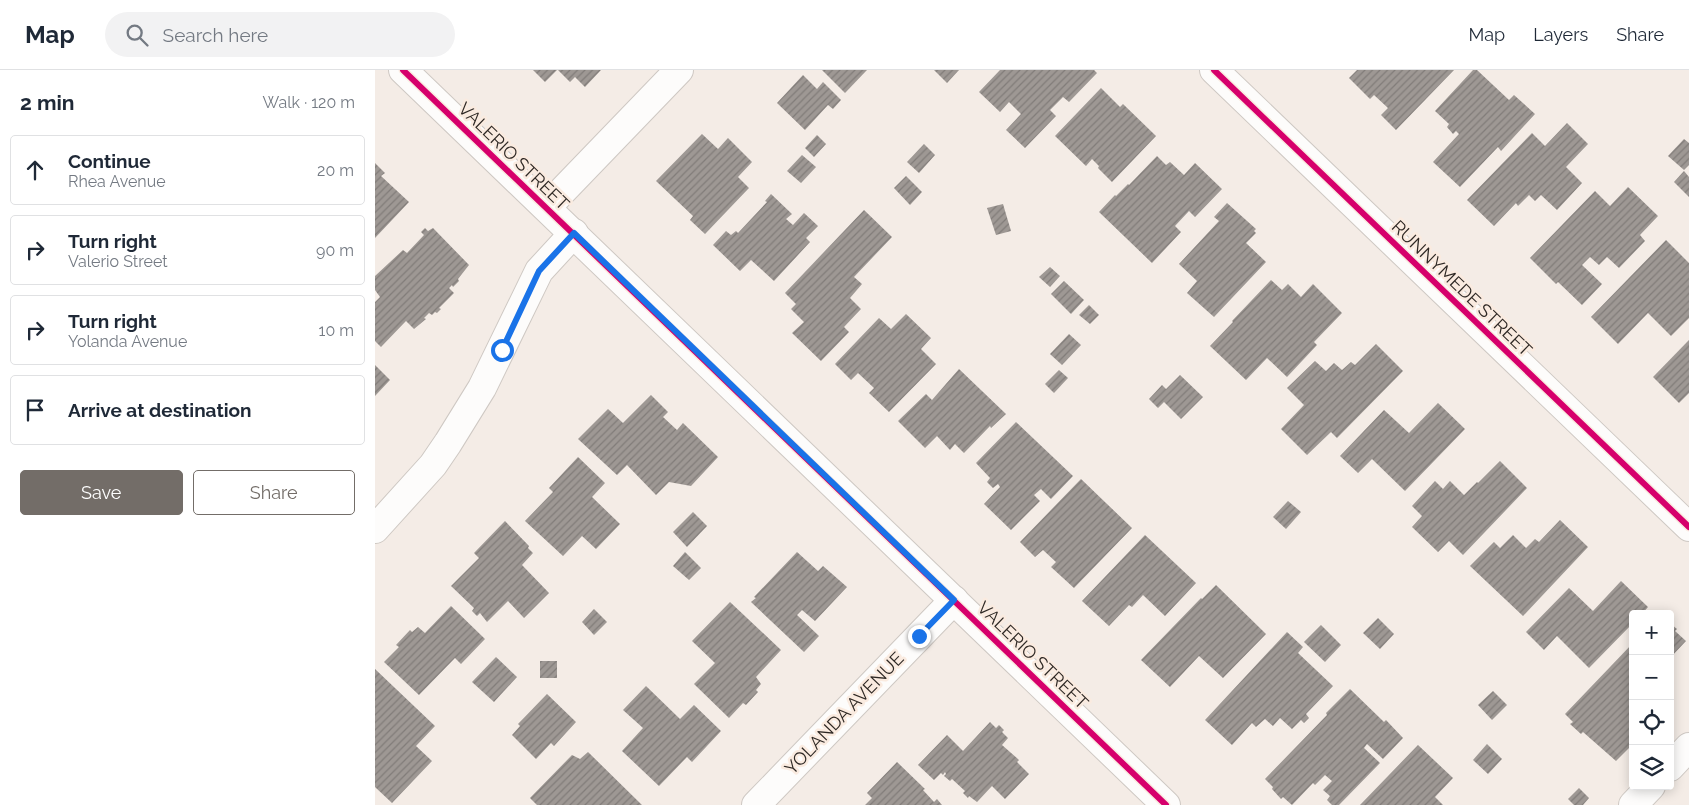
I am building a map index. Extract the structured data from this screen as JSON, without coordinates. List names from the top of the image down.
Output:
{
  "streets": {
    "street": ["VALERIO STREET", "RUNNYMEDE STREET", "YOLANDA AVENUE"]
  },
  "crossings": [
    ["VALERIO STREET", "YOLANDA AVENUE"]
  ],
  "page": {
    "header": "Map",
    "search": "Search here",
    "nav": ["Map", "Layers", "Share"],
    "heading": ["2 min", "Walk · 120 m"],
    "list": [
      ["Continue", "Rhea Avenue", "20 m"],
      ["Turn right", "Valerio Street", "90 m"],
      ["Turn right", "Yolanda Avenue", "10 m"],
      "Arrive at destination"
    ],
    "buttons": ["Save", "Share"],
    "map_buttons": ["+", "−"]
  }
}
